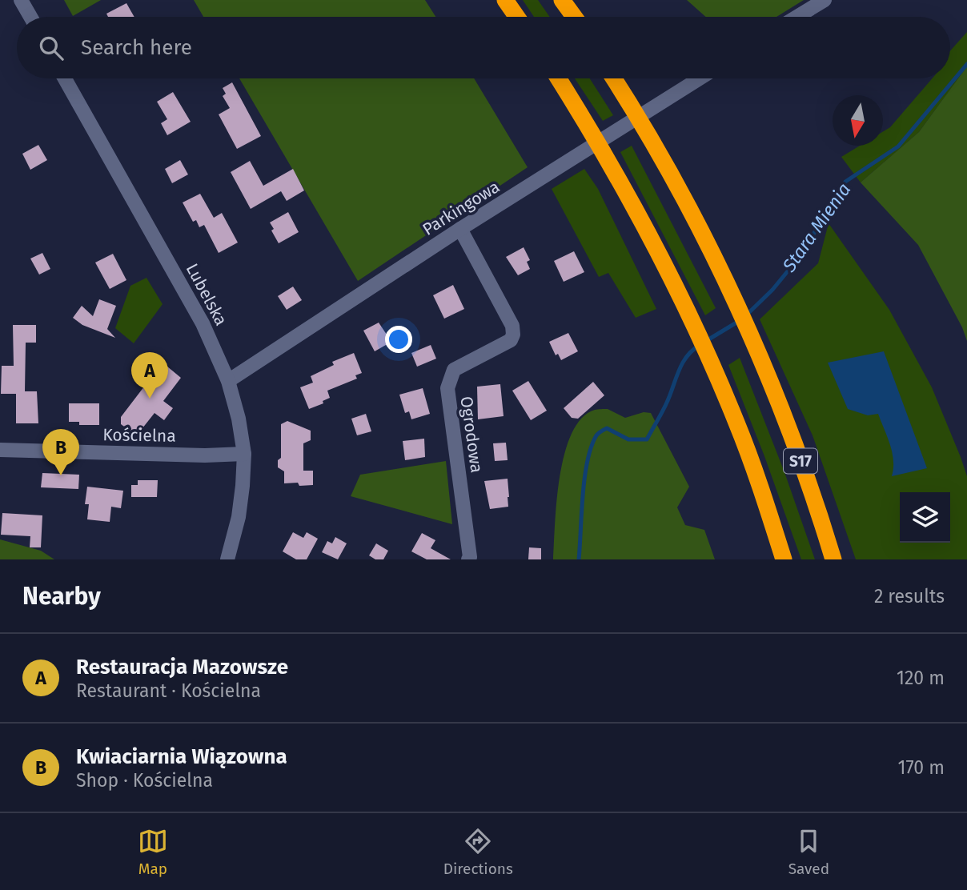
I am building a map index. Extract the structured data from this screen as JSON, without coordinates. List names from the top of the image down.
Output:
{
  "streets": {
    "highway": ["S17"],
    "street": [
      "Parkingowa",
      "Lubelska",
      "Ogrodowa",
      "Kościelna"
    ]
  },
  "crossings": [
    ["Parkingowa", "Lubelska"],
    ["Parkingowa", "Ogrodowa"],
    ["Lubelska", "Kościelna"]
  ],
  "water": ["Stara Mienia"],
  "north": "bottom",
  "page": {
    "search": "Search here",
    "pins": ["A", "B"],
    "heading": ["Nearby", "2 results"],
    "list": [
      {
        "mark": "A",
        "name": "Restauracja Mazowsze",
        "note": "Restaurant · Kościelna",
        "value": "120 m"
      },
      {
        "mark": "B",
        "name": "Kwiaciarnia Wiązowna",
        "note": "Shop · Kościelna",
        "value": "170 m"
      }
    ],
    "nav": ["Map", "Directions", "Saved"]
  }
}
